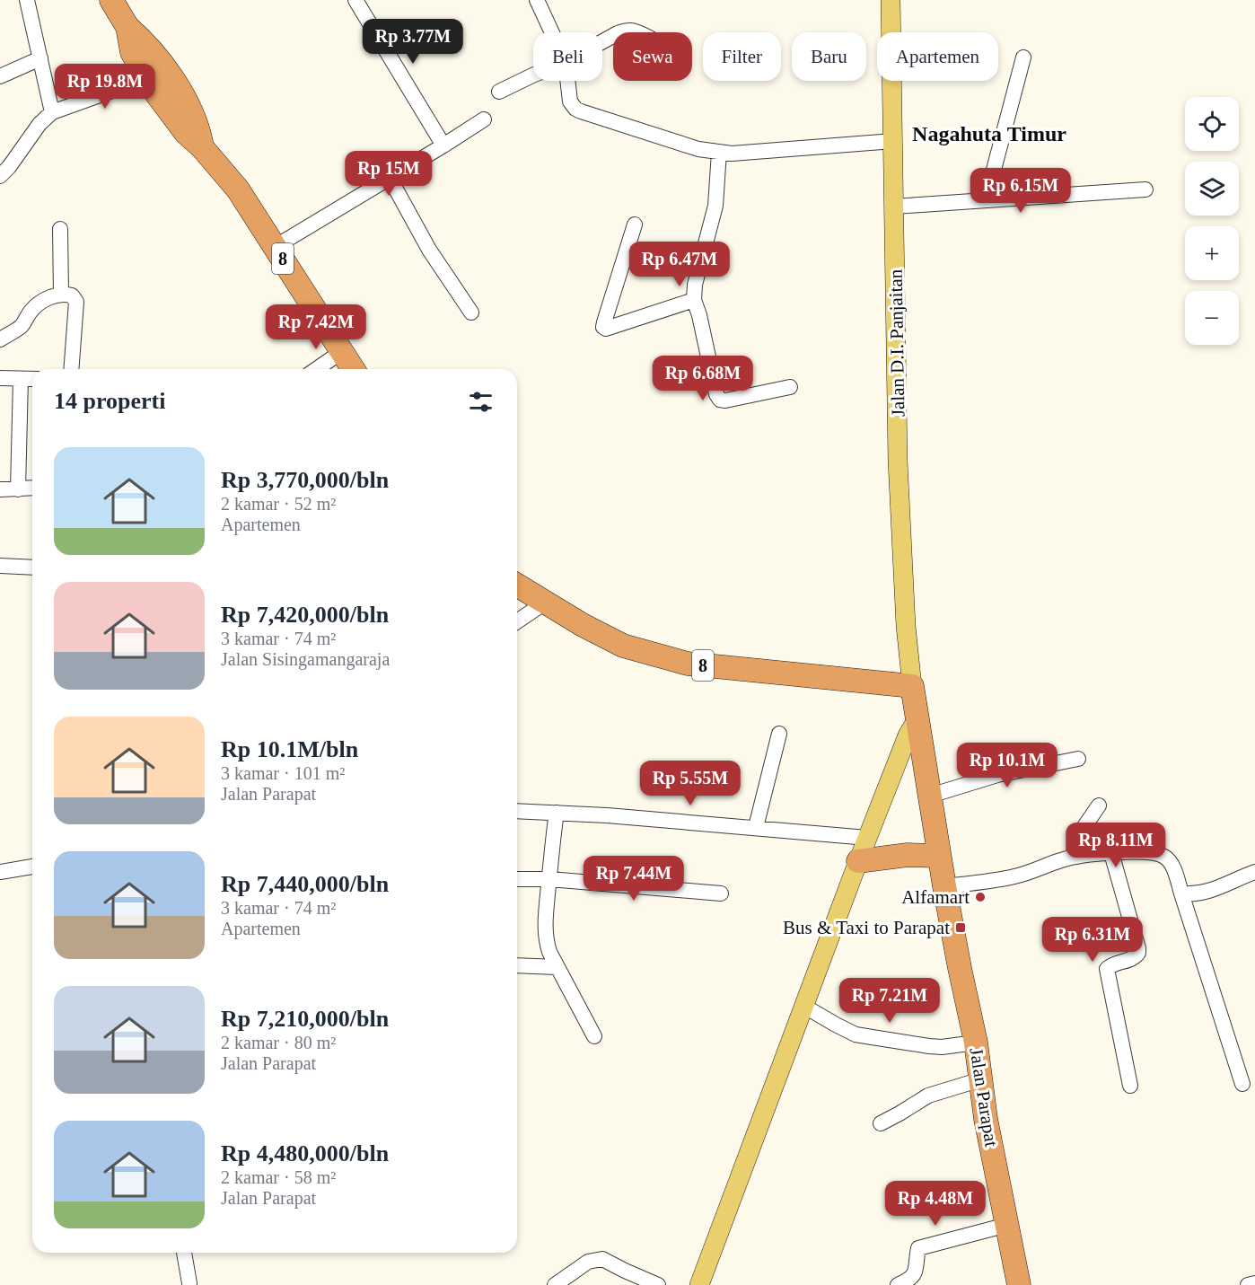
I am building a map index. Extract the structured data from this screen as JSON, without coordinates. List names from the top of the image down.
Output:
{
  "streets": {
    "highway": ["8", "Jalan Parapat"],
    "main road": ["Jalan D.I. Panjaitan"]
  },
  "crossings": [
    ["8", "Jalan D.I. Panjaitan"],
    ["8", "Jalan Parapat"],
    ["Jalan D.I. Panjaitan", "Jalan Parapat"]
  ],
  "districts": ["Nagahuta Timur"],
  "places": {
    "other": ["Alfamart"],
    "transit": ["Bus & Taxi to Parapat"]
  },
  "page": {
    "price": [
      "Rp 3.77M",
      "Rp 19.8M",
      "Rp 15M",
      "Rp 6.15M",
      "Rp 6.47M",
      "Rp 7.42M",
      "Rp 6.68M",
      "Rp 10.1M",
      "Rp 5.55M",
      "Rp 8.11M",
      "Rp 7.44M",
      "Rp 6.31M",
      "Rp 7.21M",
      "Rp 4.48M"
    ],
    "chip": [
      "Beli",
      "Sewa",
      "Filter",
      "Baru",
      "Apartemen"
    ],
    "map_buttons": ["+", "−"],
    "heading": "14 properti",
    "list": [
      {
        "name": "Rp 3,770,000/bln",
        "note": "2 kamar · 52 m² · Apartemen"
      },
      {
        "name": "Rp 7,420,000/bln",
        "note": "3 kamar · 74 m² · Jalan Sisingamangaraja"
      },
      {
        "name": "Rp 10.1M/bln",
        "note": "3 kamar · 101 m² · Jalan Parapat"
      },
      {
        "name": "Rp 7,440,000/bln",
        "note": "3 kamar · 74 m² · Apartemen"
      },
      {
        "name": "Rp 7,210,000/bln",
        "note": "2 kamar · 80 m² · Jalan Parapat"
      },
      {
        "name": "Rp 4,480,000/bln",
        "note": "2 kamar · 58 m² · Jalan Parapat"
      }
    ]
  }
}
